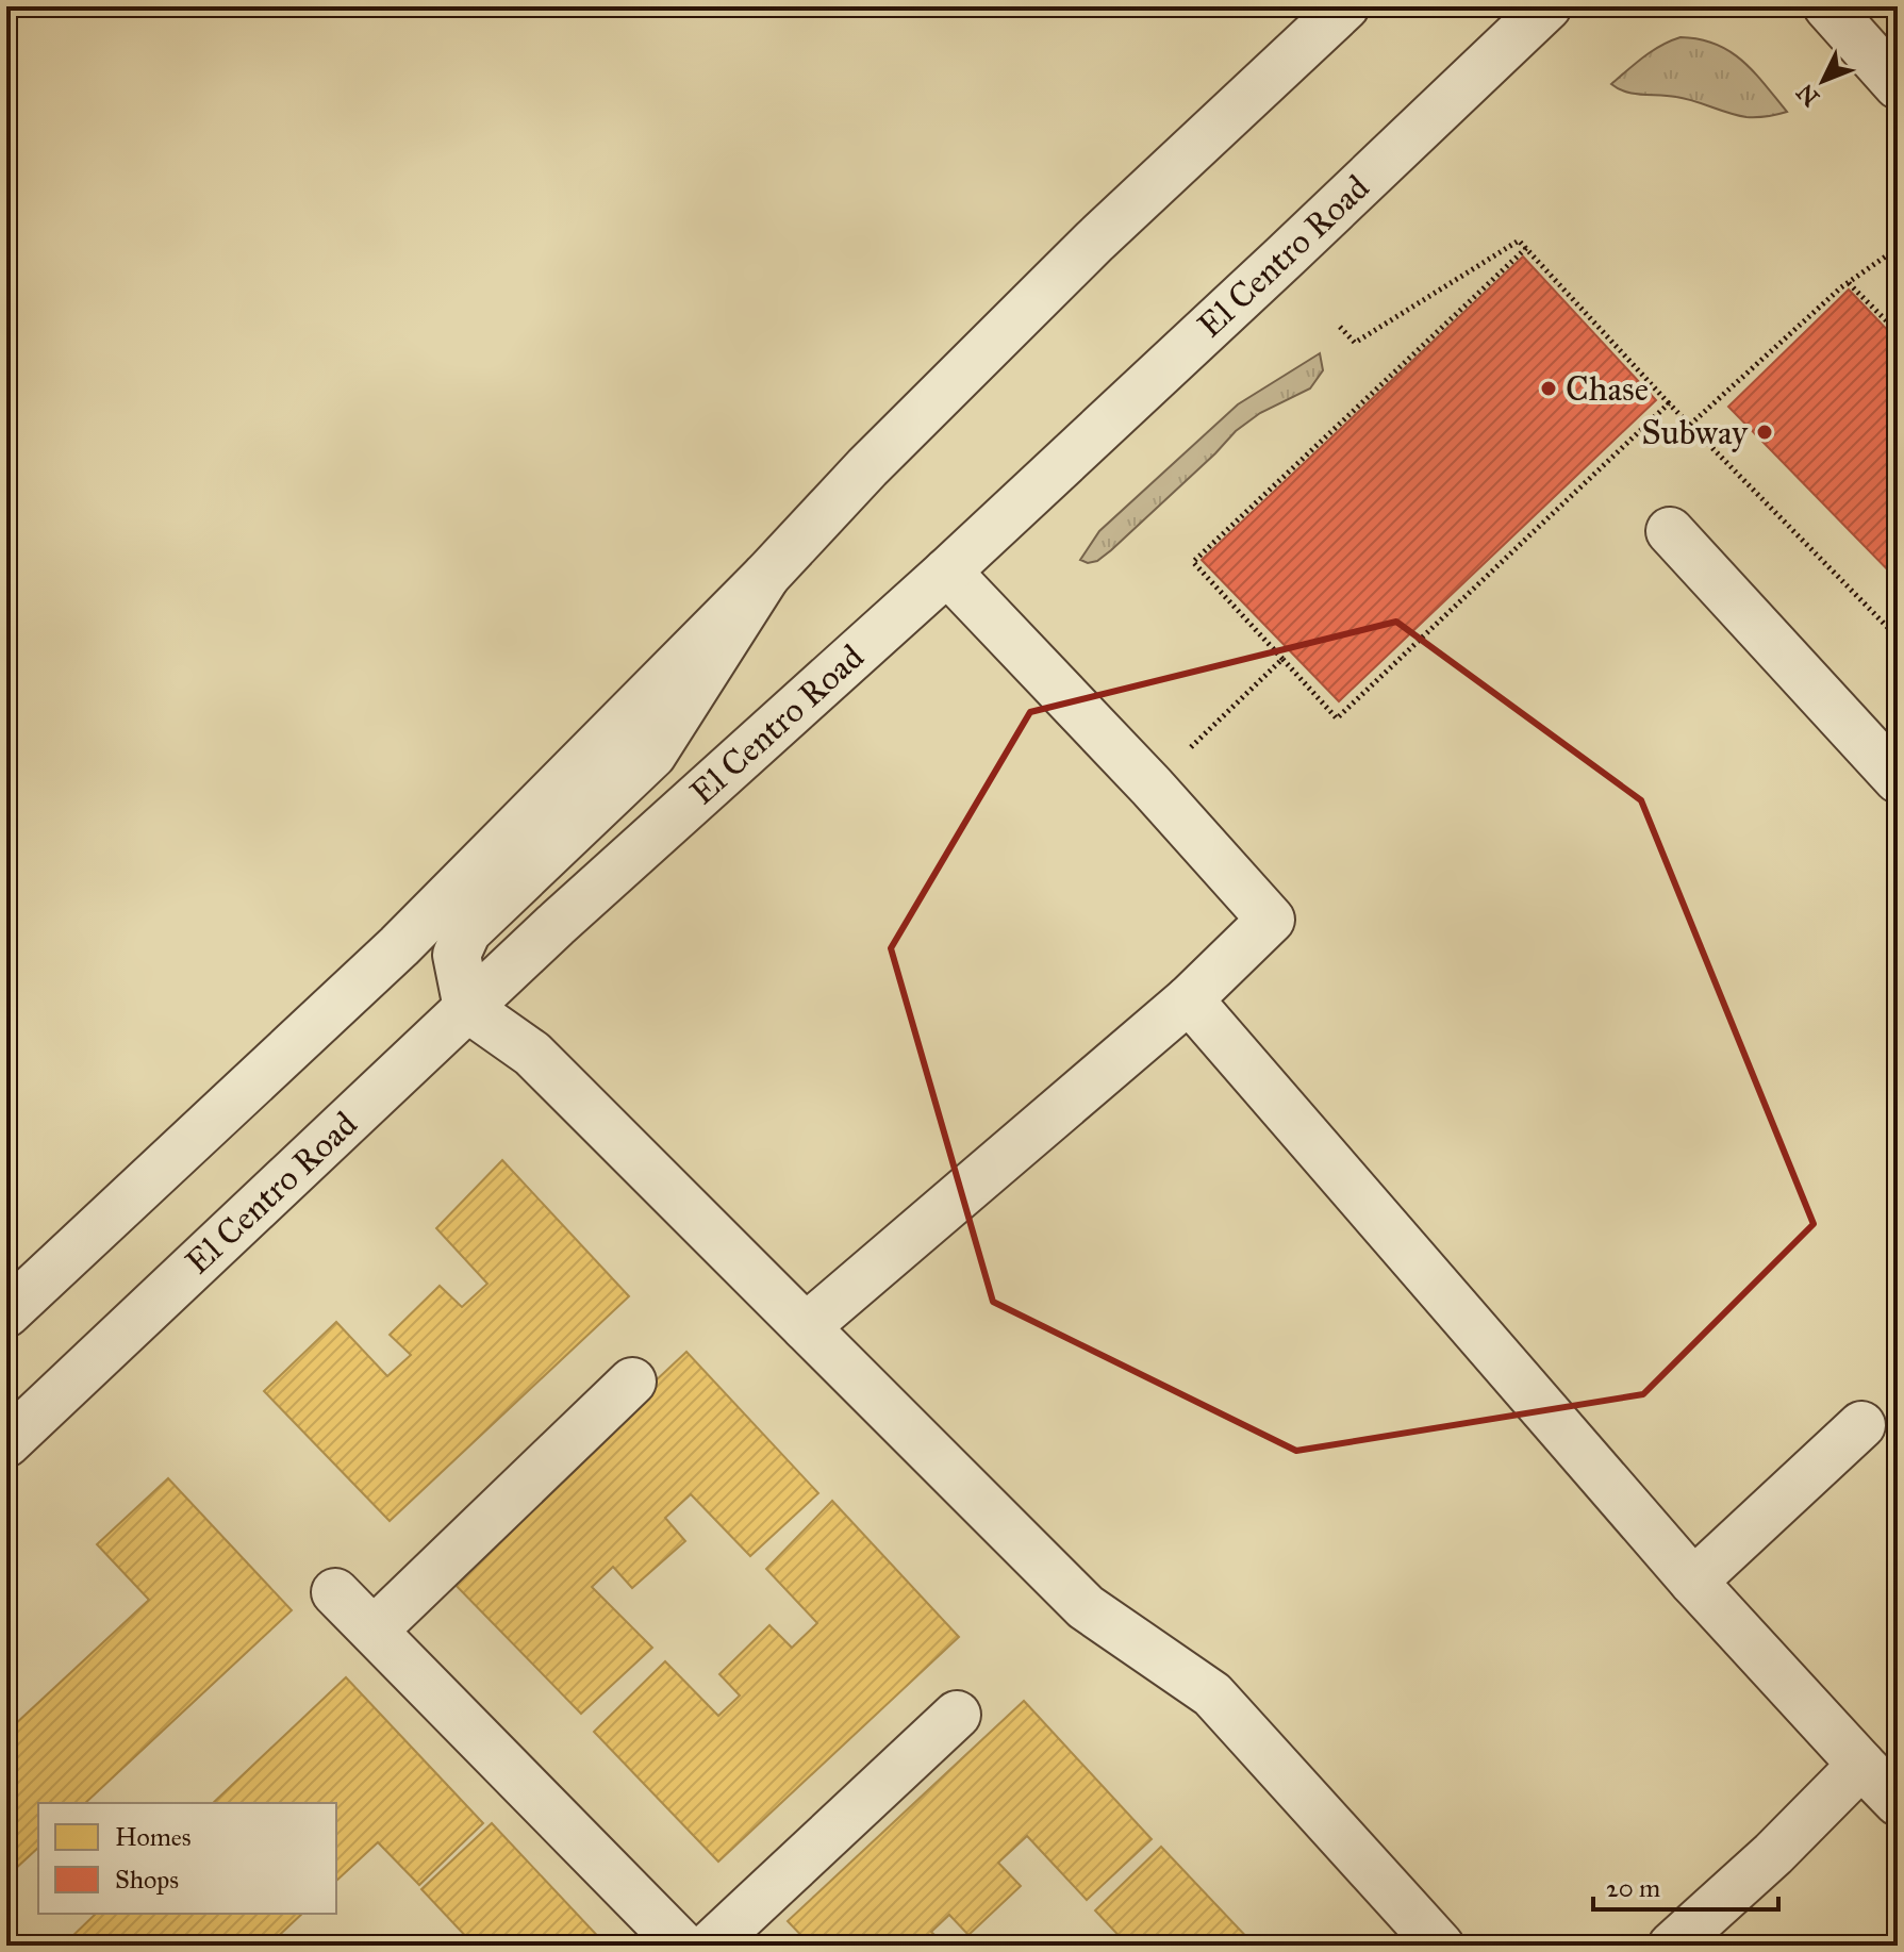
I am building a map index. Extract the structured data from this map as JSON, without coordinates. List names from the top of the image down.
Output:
{
  "streets": {
    "street": ["El Centro Road"]
  },
  "places": ["Chase", "Subway"],
  "legend": ["Homes", "Shops"],
  "scale_bar": "20 m",
  "north": "bottom left"
}
